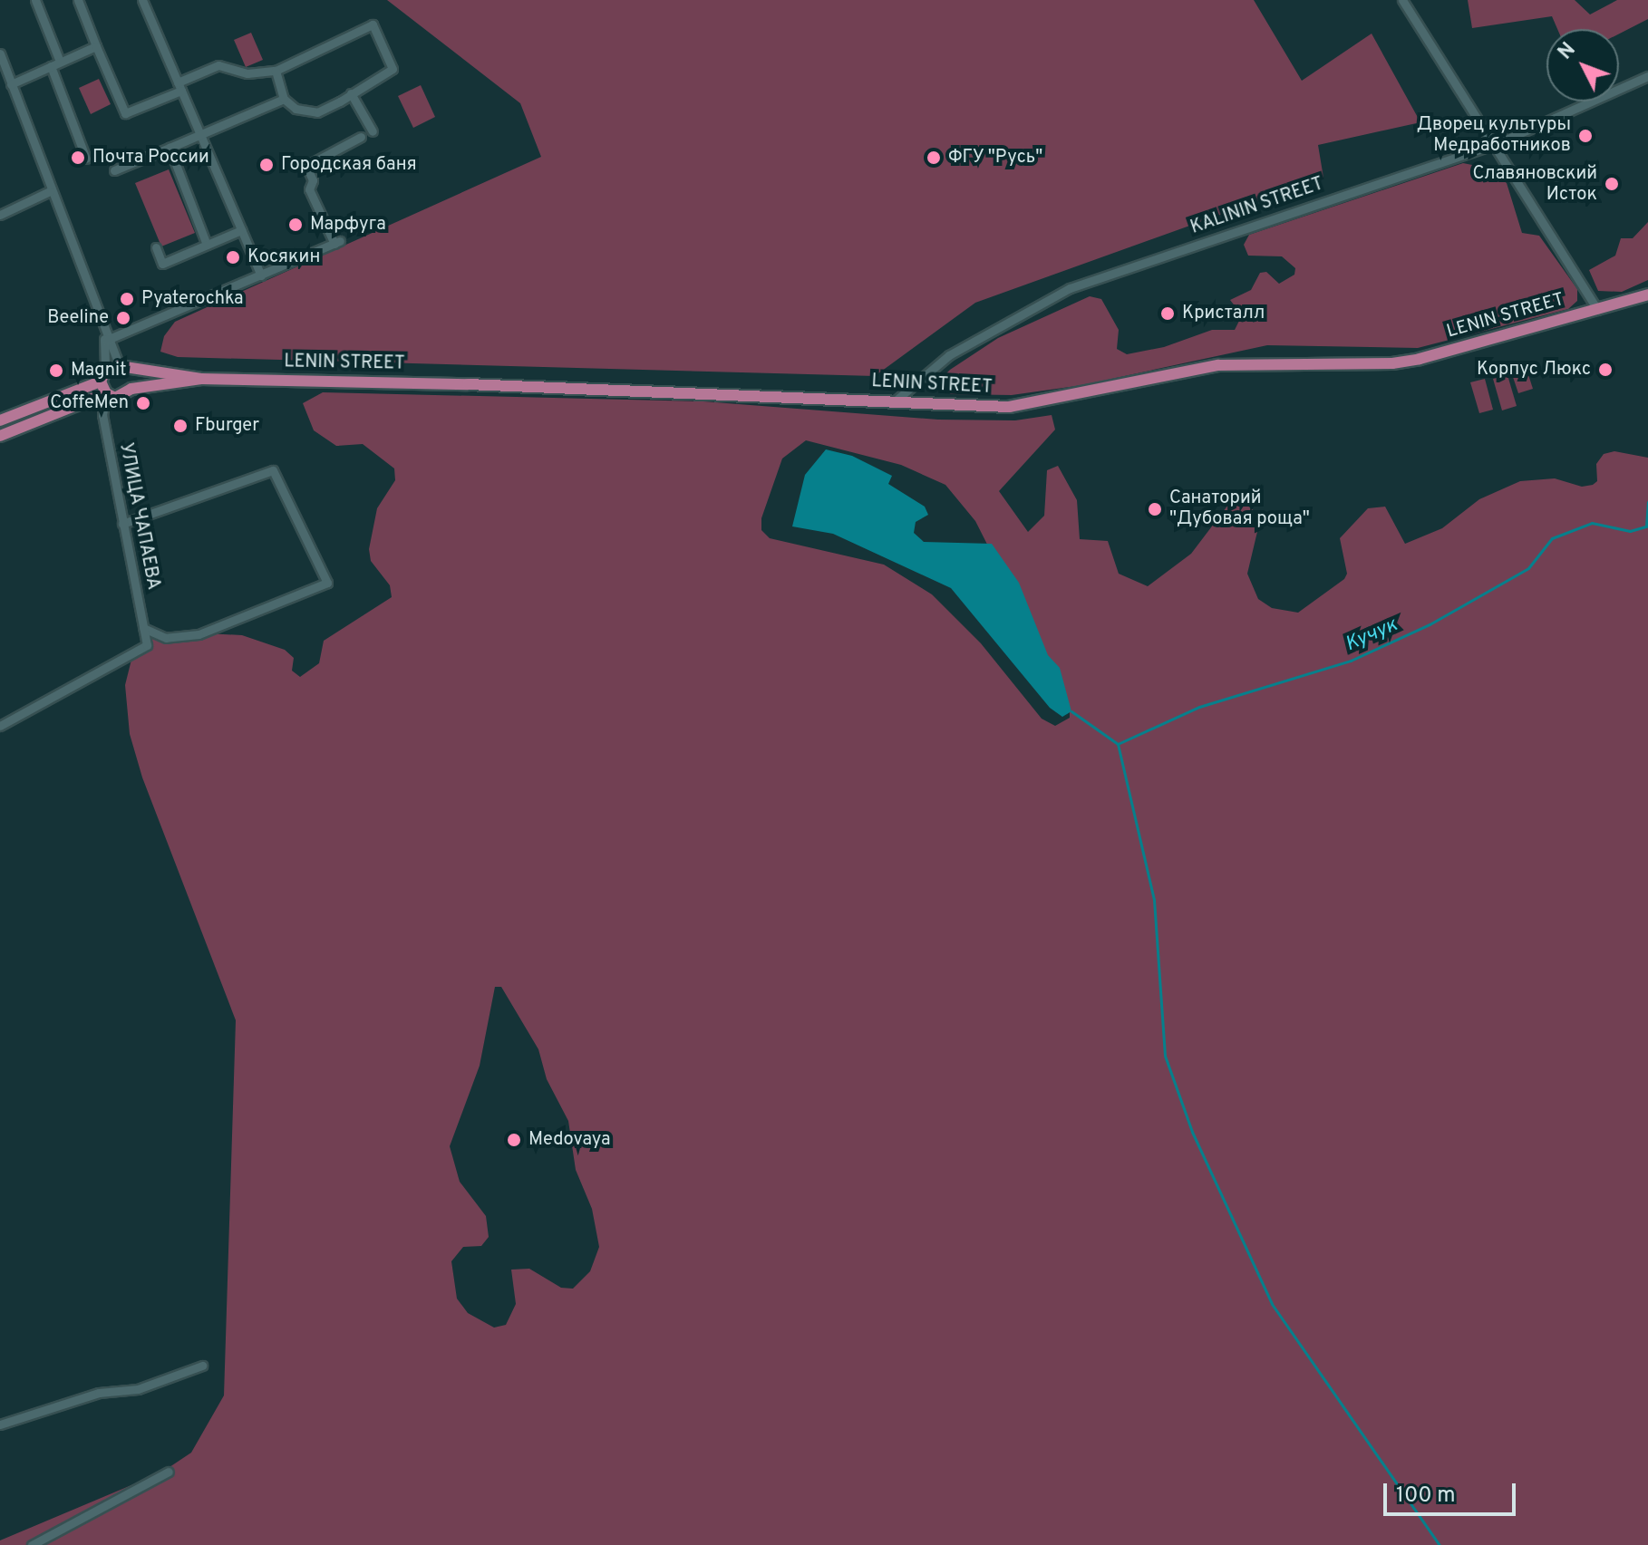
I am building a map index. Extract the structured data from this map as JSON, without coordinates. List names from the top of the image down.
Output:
{
  "streets": {
    "main road": ["LENIN STREET"],
    "street": ["KALININ STREET", "УЛИЦА ЧАПАЕВА"]
  },
  "crossings": [
    ["KALININ STREET", "LENIN STREET"],
    ["LENIN STREET", "УЛИЦА ЧАПАЕВА"]
  ],
  "water": ["Кучук"],
  "places": [
    "Дворец культуры Медработников",
    "Почта России",
    "ФГУ \"Русь\"",
    "Городская баня",
    "Славяновский Исток",
    "Марфуга",
    "Косякин",
    "Pyaterochka",
    "Кристалл",
    "Beeline",
    "Корпус Люкс",
    "Magnit",
    "CoffeMen",
    "Fburger",
    "Санаторий \"Дубовая роща\"",
    "Medovaya"
  ],
  "scale_bar": "100 m",
  "north": "top left"
}
